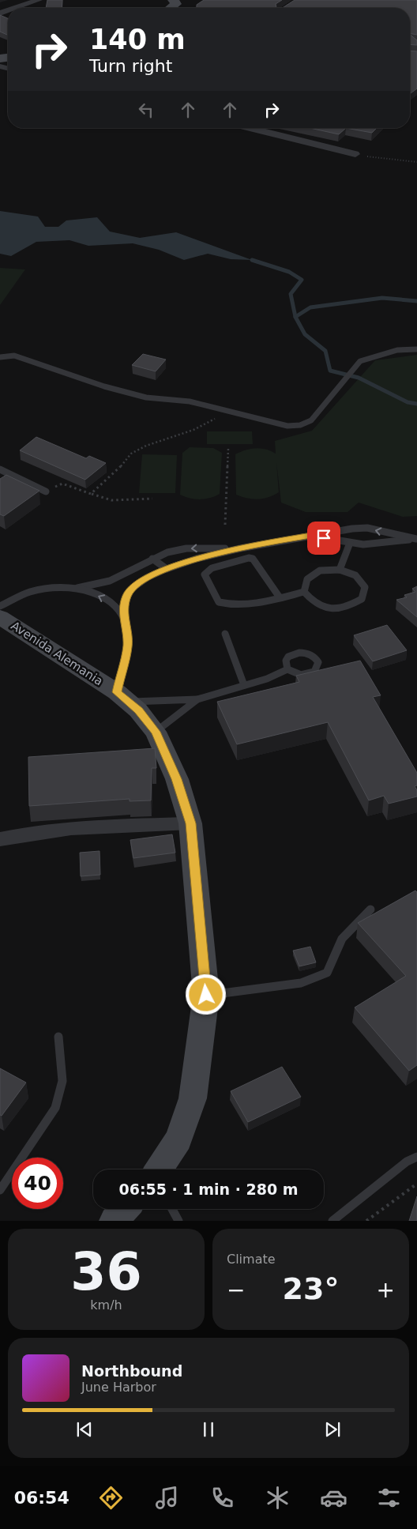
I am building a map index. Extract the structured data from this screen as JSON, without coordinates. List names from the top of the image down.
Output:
{
  "streets": {
    "street": ["Avenida Alemania"]
  },
  "page": {
    "turn": ["140 m", "Turn right"],
    "limit": "40",
    "trip": "06:55 · 1 min · 280 m",
    "tile": [
      ["36", "km/h"],
      "Climate"
    ],
    "heat": ["−", "23°", "+"],
    "song": ["Northbound", "June Harbor"],
    "tabs": "06:54"
  }
}
